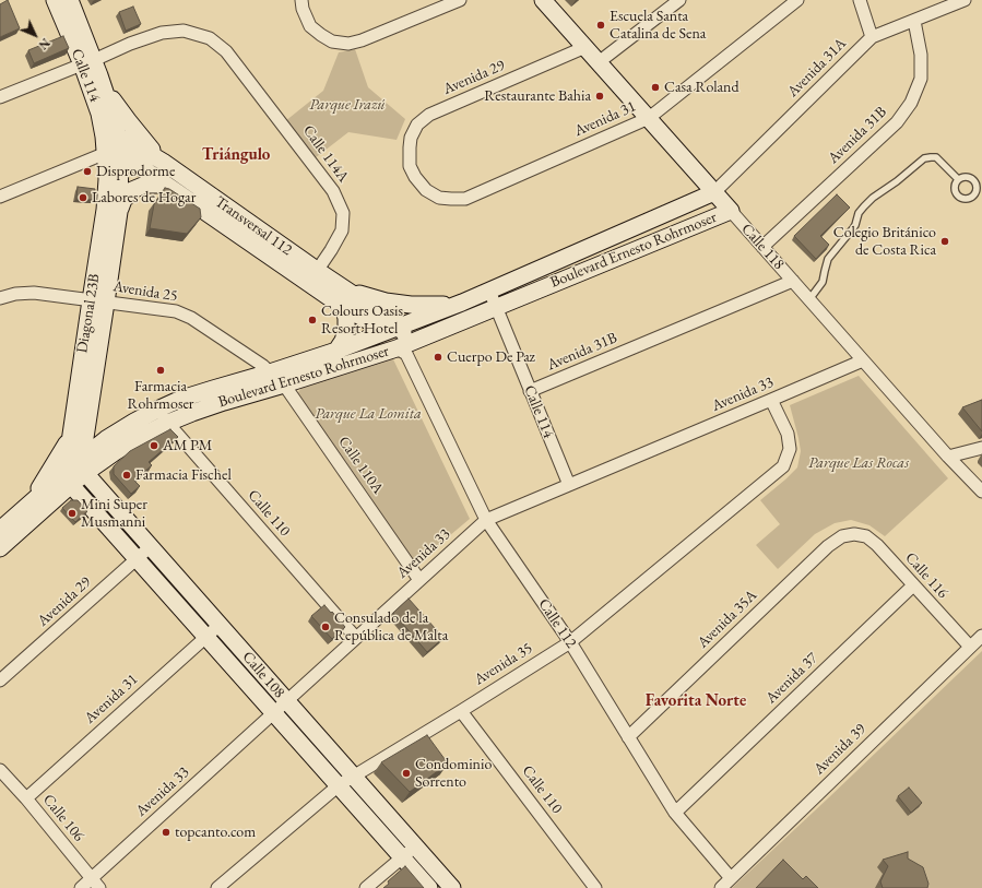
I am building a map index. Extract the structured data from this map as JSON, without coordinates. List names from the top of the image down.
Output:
{
  "streets": {
    "street": [
      "Avenida 31A",
      "Calle 114",
      "Avenida 29",
      "Avenida 31",
      "Avenida 31B",
      "Calle 114A",
      "Transversal 112",
      "Calle 118",
      "Boulevard Ernesto Rohrmoser",
      "Avenida 25",
      "Diagonal 23B",
      "Avenida 33",
      "Calle 110A",
      "Calle 110",
      "Calle 116",
      "Avenida 35A",
      "Calle 112",
      "Avenida 35",
      "Calle 108",
      "Avenida 37",
      "Avenida 39",
      "Calle 106"
    ]
  },
  "crossings": [
    ["Avenida 31A", "Avenida 31B"],
    ["Avenida 31A", "Calle 118"],
    ["Avenida 31A", "Boulevard Ernesto Rohrmoser"],
    ["Calle 114", "Avenida 31B"],
    ["Calle 114", "Calle 114A"],
    ["Calle 114", "Transversal 112"],
    ["Calle 114", "Boulevard Ernesto Rohrmoser"],
    ["Calle 114", "Diagonal 23B"],
    ["Calle 114", "Avenida 33"],
    ["Avenida 29", "Avenida 31"],
    ["Avenida 29", "Calle 118"],
    ["Avenida 29", "Calle 108"],
    ["Avenida 31", "Calle 118"],
    ["Avenida 31", "Calle 108"],
    ["Avenida 31", "Calle 106"],
    ["Avenida 31B", "Calle 118"],
    ["Calle 114A", "Transversal 112"],
    ["Transversal 112", "Boulevard Ernesto Rohrmoser"],
    ["Transversal 112", "Diagonal 23B"],
    ["Transversal 112", "Calle 112"],
    ["Calle 118", "Boulevard Ernesto Rohrmoser"],
    ["Calle 118", "Avenida 33"],
    ["Boulevard Ernesto Rohrmoser", "Avenida 25"],
    ["Boulevard Ernesto Rohrmoser", "Diagonal 23B"],
    ["Boulevard Ernesto Rohrmoser", "Calle 110A"],
    ["Boulevard Ernesto Rohrmoser", "Calle 110"],
    ["Boulevard Ernesto Rohrmoser", "Calle 112"],
    ["Boulevard Ernesto Rohrmoser", "Calle 108"],
    ["Avenida 25", "Diagonal 23B"],
    ["Avenida 25", "Calle 110A"],
    ["Diagonal 23B", "Calle 108"],
    ["Avenida 33", "Calle 110A"],
    ["Avenida 33", "Calle 110"],
    ["Avenida 33", "Calle 112"],
    ["Avenida 33", "Avenida 35"],
    ["Avenida 33", "Calle 108"],
    ["Avenida 33", "Calle 106"],
    ["Calle 110", "Avenida 35"],
    ["Calle 116", "Avenida 35A"],
    ["Calle 116", "Avenida 37"],
    ["Calle 116", "Avenida 39"],
    ["Avenida 35A", "Calle 112"],
    ["Calle 112", "Avenida 35"],
    ["Calle 112", "Avenida 37"],
    ["Calle 112", "Avenida 39"],
    ["Avenida 35", "Calle 108"]
  ],
  "districts": ["Triángulo", "Favorita Norte"],
  "parks": ["Parque Irazú", "Parque La Lomita", "Parque Las Rocas"],
  "places": [
    "Escuela Santa Catalina de Sena",
    "Casa Roland",
    "Restaurante Bahia",
    "Disprodorme",
    "Labores de Hogar",
    "Colegio Británico de Costa Rica",
    "Colours Oasis Resort Hotel",
    "Cuerpo De Paz",
    "Farmacia Rohrmoser",
    "AM PM",
    "Farmacia Fischel",
    "Mini Super Musmanni",
    "Consulado de la República de Malta",
    "Condominio Sorrento",
    "topcanto.com"
  ],
  "north": "bottom right"
}
